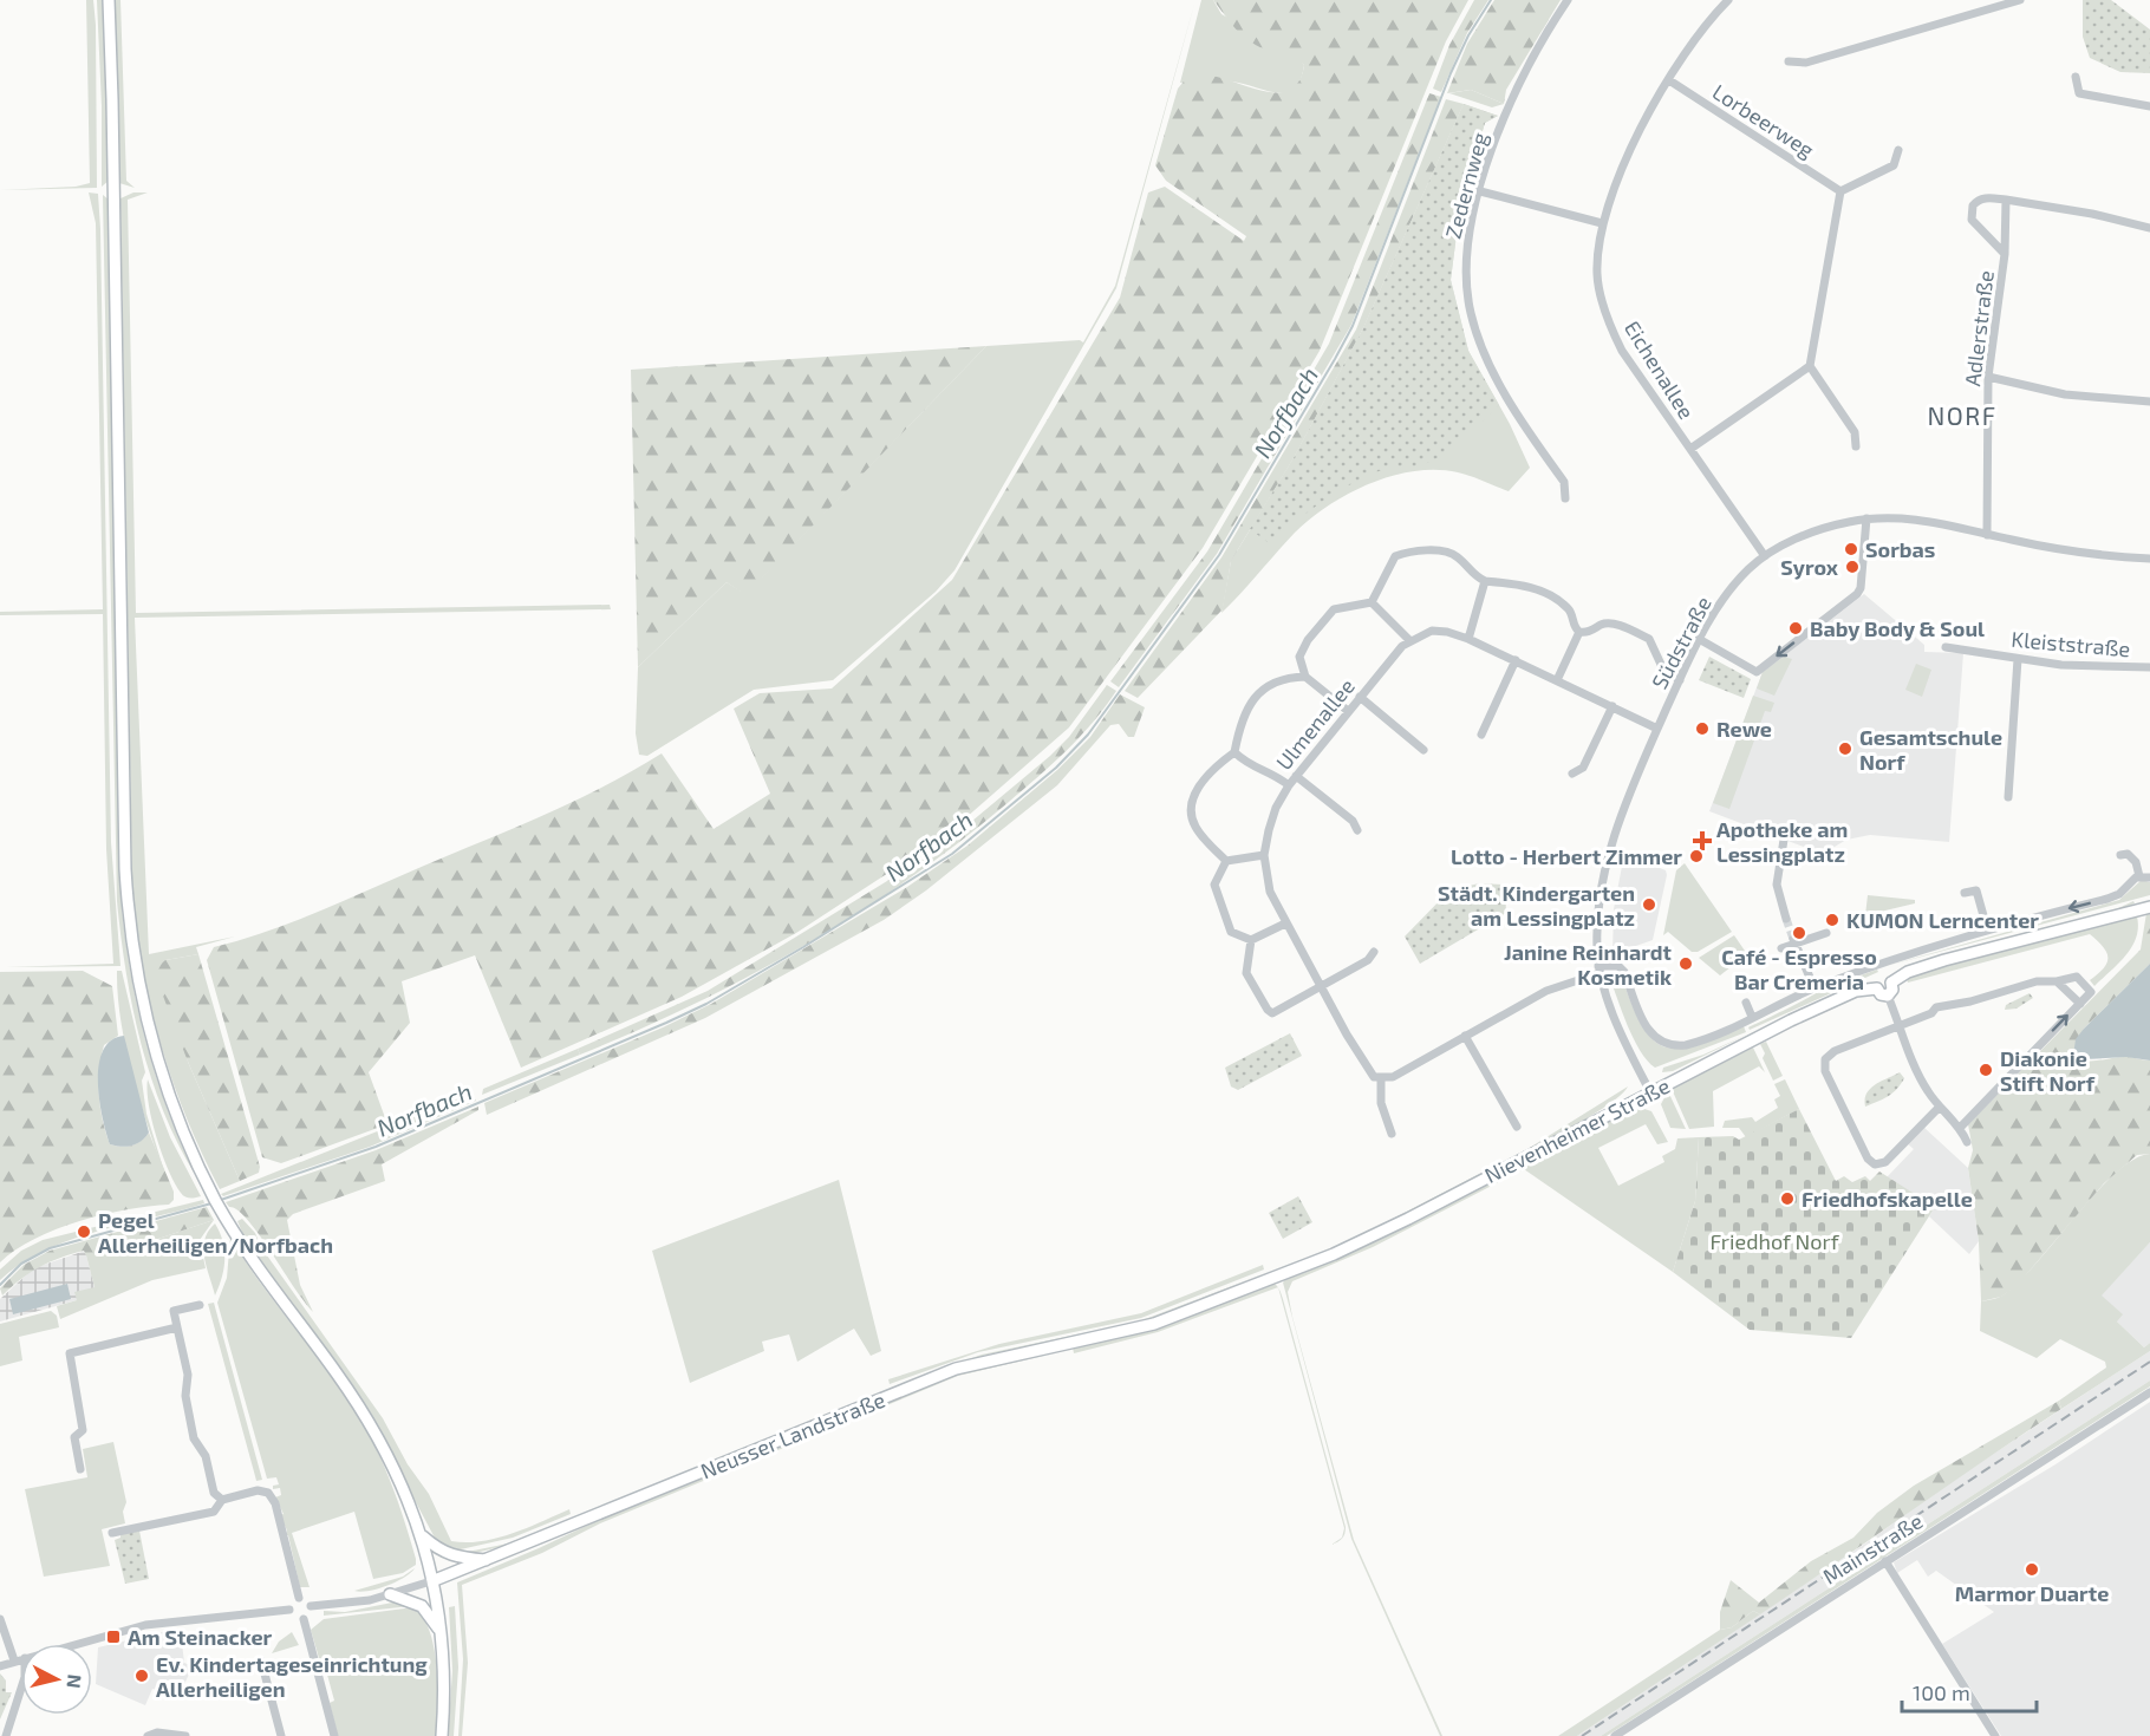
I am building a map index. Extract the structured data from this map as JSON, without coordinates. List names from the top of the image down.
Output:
{
  "streets": {
    "main road": ["Nievenheimer Straße", "Neusser Landstraße"],
    "street": [
      "Lorbeerweg",
      "Zedernweg",
      "Adlerstraße",
      "Eichenallee",
      "Südstraße",
      "Kleiststraße",
      "Ulmenallee",
      "Mainstraße"
    ]
  },
  "crossings": [
    ["Lorbeerweg", "Eichenallee"],
    ["Adlerstraße", "Südstraße"],
    ["Eichenallee", "Südstraße"],
    ["Südstraße", "Nievenheimer Straße"],
    ["Nievenheimer Straße", "Neusser Landstraße"]
  ],
  "districts": ["NORF"],
  "water": ["Norfbach"],
  "parks": ["Friedhof Norf"],
  "places": {
    "other": [
      "Sorbas",
      "Syrox",
      "Baby Body & Soul",
      "Rewe",
      "Gesamtschule Norf",
      "Lotto - Herbert Zimmer",
      "Städt. Kindergarten am Lessingplatz",
      "KUMON Lerncenter",
      "Café - Espresso Bar Cremeria",
      "Janine Reinhardt Kosmetik",
      "Diakonie Stift Norf",
      "Friedhofskapelle",
      "Pegel Allerheiligen/Norfbach",
      "Marmor Duarte",
      "Ev. Kindertageseinrichtung Allerheiligen"
    ],
    "health": ["Apotheke am Lessingplatz"],
    "transit": ["Am Steinacker"]
  },
  "scale_bar": "100 m",
  "north": "right"
}
